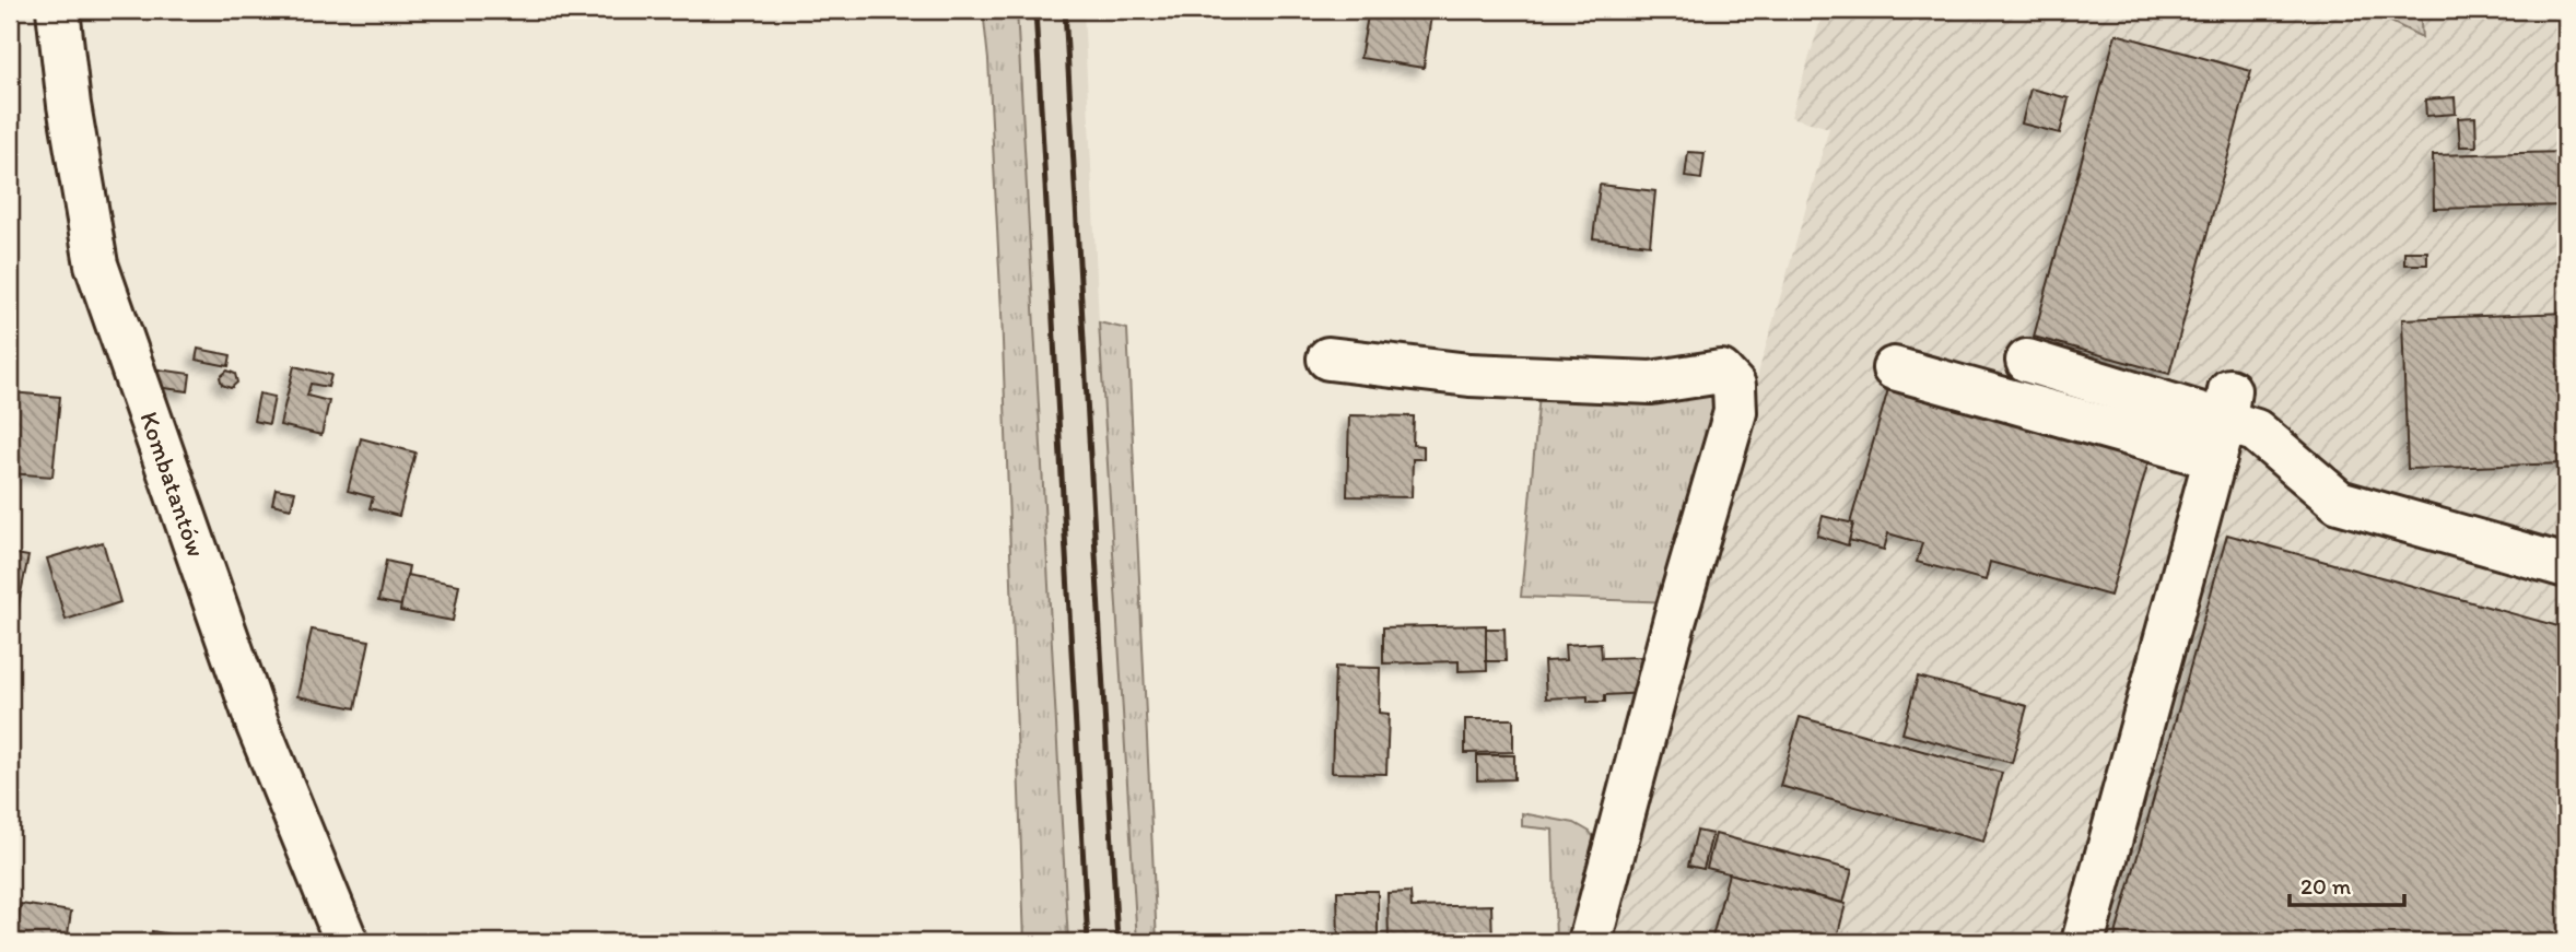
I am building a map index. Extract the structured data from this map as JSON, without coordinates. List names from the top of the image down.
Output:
{
  "streets": {
    "street": ["Kombatantów"]
  },
  "scale_bar": "20 m"
}
